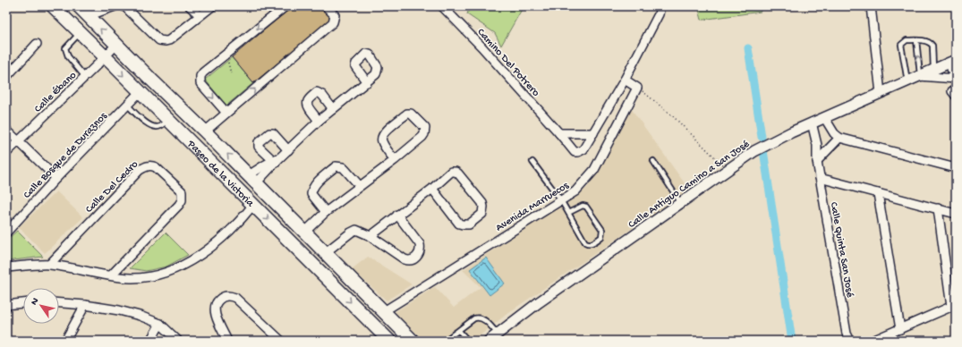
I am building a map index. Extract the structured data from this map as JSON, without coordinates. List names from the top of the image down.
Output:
{
  "streets": {
    "main road": ["Paseo de la Victoria"],
    "street": [
      "Camino Del Potrero",
      "Calle Ébano",
      "Calle Bosque de Duraznos",
      "Calle Antiguo Camino a San José",
      "Calle Del Cedro",
      "Avenida Marruecos",
      "Calle Quinta San José"
    ]
  },
  "crossings": [
    ["Calle Ébano", "Paseo de la Victoria"],
    ["Calle Bosque de Duraznos", "Paseo de la Victoria"],
    ["Paseo de la Victoria", "Avenida Marruecos"],
    ["Calle Antiguo Camino a San José", "Calle Quinta San José"]
  ],
  "north": "top left"
}
